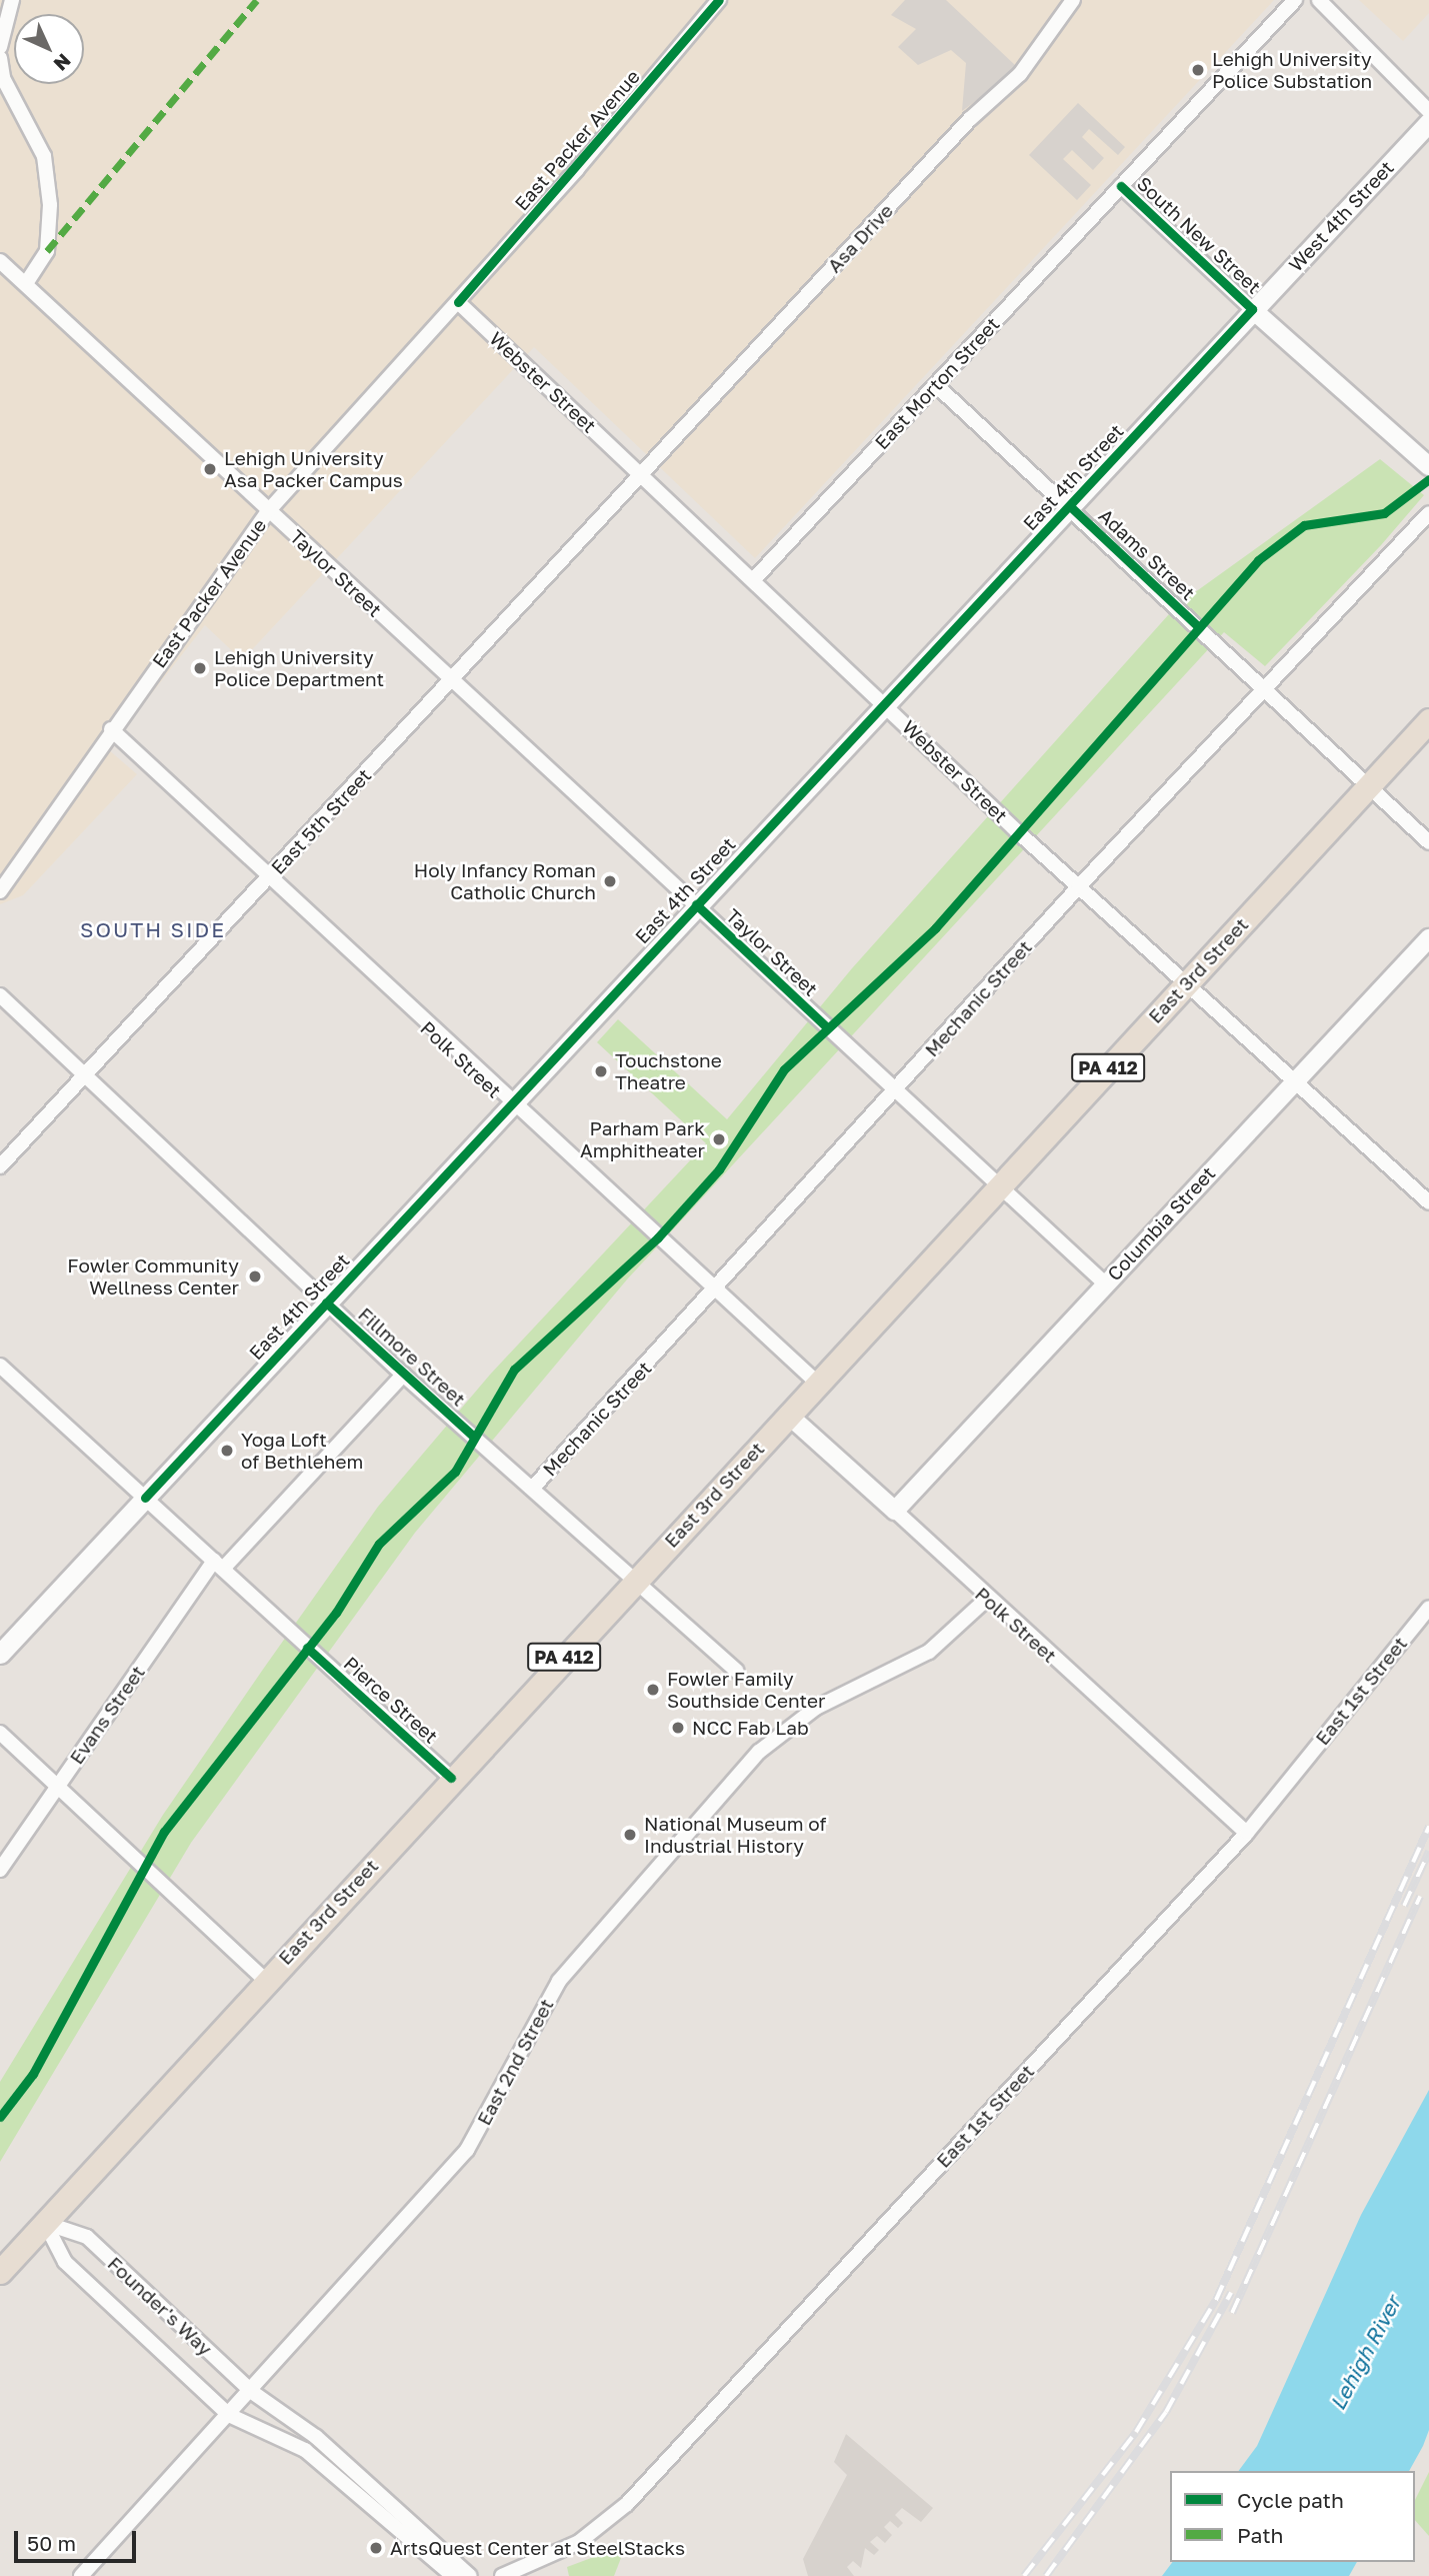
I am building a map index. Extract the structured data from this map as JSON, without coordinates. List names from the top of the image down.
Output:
{
  "streets": {
    "highway": ["East 3rd Street", "PA 412"],
    "main road": ["West 4th Street", "East 4th Street"],
    "street": [
      "East Packer Avenue",
      "South New Street",
      "Asa Drive",
      "Webster Street",
      "East Morton Street",
      "Adams Street",
      "Taylor Street",
      "East 5th Street",
      "Mechanic Street",
      "Polk Street",
      "Columbia Street",
      "Fillmore Street",
      "East 1st Street",
      "Pierce Street",
      "Evans Street",
      "East 2nd Street",
      "Founder's Way"
    ]
  },
  "crossings": [
    ["East Packer Avenue", "Webster Street"],
    ["East Packer Avenue", "Taylor Street"],
    ["East Packer Avenue", "Polk Street"],
    ["West 4th Street", "South New Street"],
    ["West 4th Street", "East 4th Street"],
    ["South New Street", "East Morton Street"],
    ["South New Street", "East 4th Street"],
    ["Asa Drive", "Webster Street"],
    ["Asa Drive", "East 5th Street"],
    ["Webster Street", "East Morton Street"],
    ["Webster Street", "East 4th Street"],
    ["Webster Street", "East 5th Street"],
    ["Webster Street", "East 3rd Street"],
    ["Webster Street", "Mechanic Street"],
    ["Webster Street", "Columbia Street"],
    ["East Morton Street", "Adams Street"],
    ["East 4th Street", "Adams Street"],
    ["East 4th Street", "Taylor Street"],
    ["East 4th Street", "Polk Street"],
    ["East 4th Street", "Fillmore Street"],
    ["East 4th Street", "Pierce Street"],
    ["Adams Street", "East 3rd Street"],
    ["Adams Street", "Mechanic Street"],
    ["Taylor Street", "East 5th Street"],
    ["Taylor Street", "East 3rd Street"],
    ["Taylor Street", "Mechanic Street"],
    ["Taylor Street", "Columbia Street"],
    ["East 5th Street", "Polk Street"],
    ["East 5th Street", "Fillmore Street"],
    ["East 3rd Street", "Polk Street"],
    ["East 3rd Street", "Fillmore Street"],
    ["East 3rd Street", "Pierce Street"],
    ["East 3rd Street", "Founder's Way"],
    ["Mechanic Street", "Polk Street"],
    ["Mechanic Street", "Fillmore Street"],
    ["Polk Street", "Columbia Street"],
    ["Polk Street", "East 1st Street"],
    ["Polk Street", "East 2nd Street"],
    ["Fillmore Street", "Evans Street"],
    ["Pierce Street", "Evans Street"],
    ["East 2nd Street", "Founder's Way"]
  ],
  "districts": ["SOUTH SIDE"],
  "water": ["Lehigh River"],
  "places": [
    "Lehigh University Police Substation",
    "Lehigh University Asa Packer Campus",
    "Lehigh University Police Department",
    "Holy Infancy Roman Catholic Church",
    "Touchstone Theatre",
    "Parham Park Amphitheater",
    "Fowler Community Wellness Center",
    "Yoga Loft of Bethlehem",
    "Fowler Family Southside Center",
    "NCC Fab Lab",
    "National Museum of Industrial History",
    "ArtsQuest Center at SteelStacks"
  ],
  "legend": ["Cycle path", "Path"],
  "scale_bar": "50 m",
  "north": "bottom right"
}
